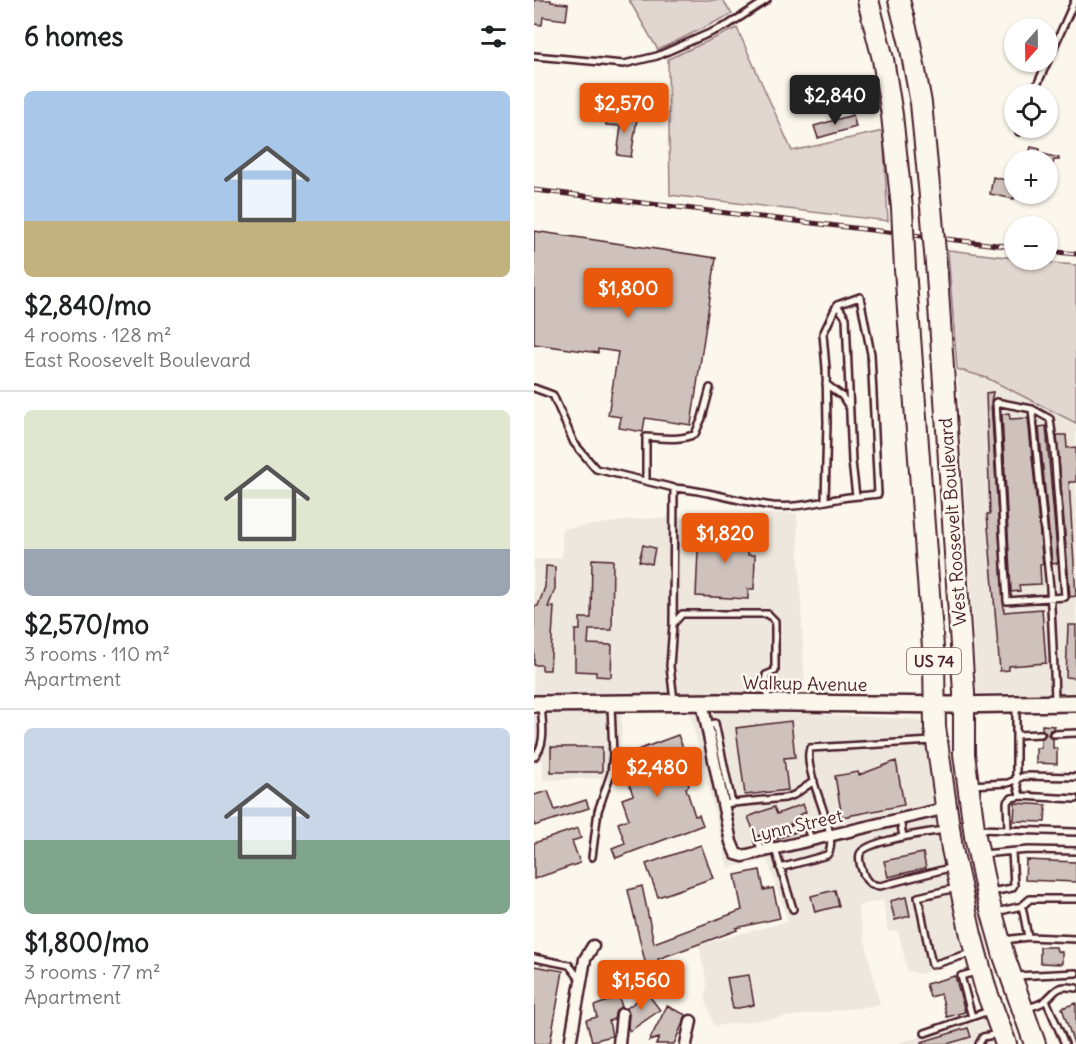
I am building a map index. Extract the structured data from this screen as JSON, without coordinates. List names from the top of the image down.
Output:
{
  "streets": {
    "highway": ["West Roosevelt Boulevard", "US 74"],
    "street": ["Walkup Avenue", "Lynn Street"]
  },
  "crossings": [
    ["West Roosevelt Boulevard", "Walkup Avenue"],
    ["West Roosevelt Boulevard", "Lynn Street"],
    ["Walkup Avenue", "Lynn Street"]
  ],
  "north": "bottom",
  "page": {
    "heading": "6 homes",
    "map_buttons": ["+", "−"],
    "list": [
      {
        "name": "$2,840/mo",
        "note": "4 rooms · 128 m² · East Roosevelt Boulevard"
      },
      {
        "name": "$2,570/mo",
        "note": "3 rooms · 110 m² · Apartment"
      },
      {
        "name": "$1,800/mo",
        "note": "3 rooms · 77 m² · Apartment"
      }
    ],
    "price": [
      "$2,840",
      "$2,570",
      "$1,800",
      "$1,820",
      "$2,480",
      "$1,560"
    ]
  }
}
